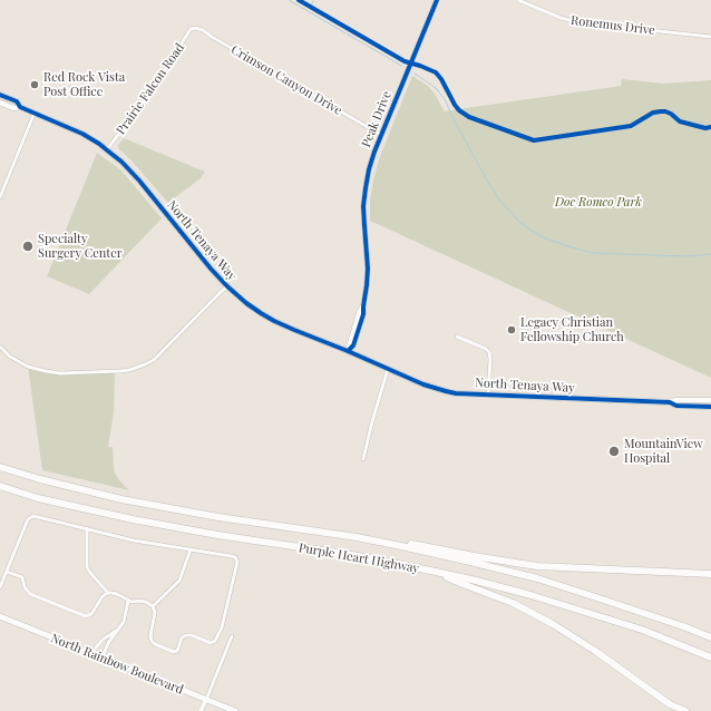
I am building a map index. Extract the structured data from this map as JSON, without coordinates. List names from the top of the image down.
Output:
{
  "streets": {
    "highway": ["Purple Heart Highway"],
    "main road": ["North Tenaya Way", "North Rainbow Boulevard"],
    "street": [
      "Ronemus Drive",
      "Crimson Canyon Drive",
      "Prairie Falcon Road",
      "Peak Drive"
    ]
  },
  "crossings": [
    ["Crimson Canyon Drive", "Prairie Falcon Road"],
    ["Crimson Canyon Drive", "Peak Drive"],
    ["Prairie Falcon Road", "North Tenaya Way"],
    ["Peak Drive", "North Tenaya Way"]
  ],
  "parks": ["Doc Romeo Park"],
  "places": [
    "Red Rock Vista Post Office",
    "Specialty Surgery Center",
    "Legacy Christian Fellowship Church",
    "MountainView Hospital"
  ]
}
